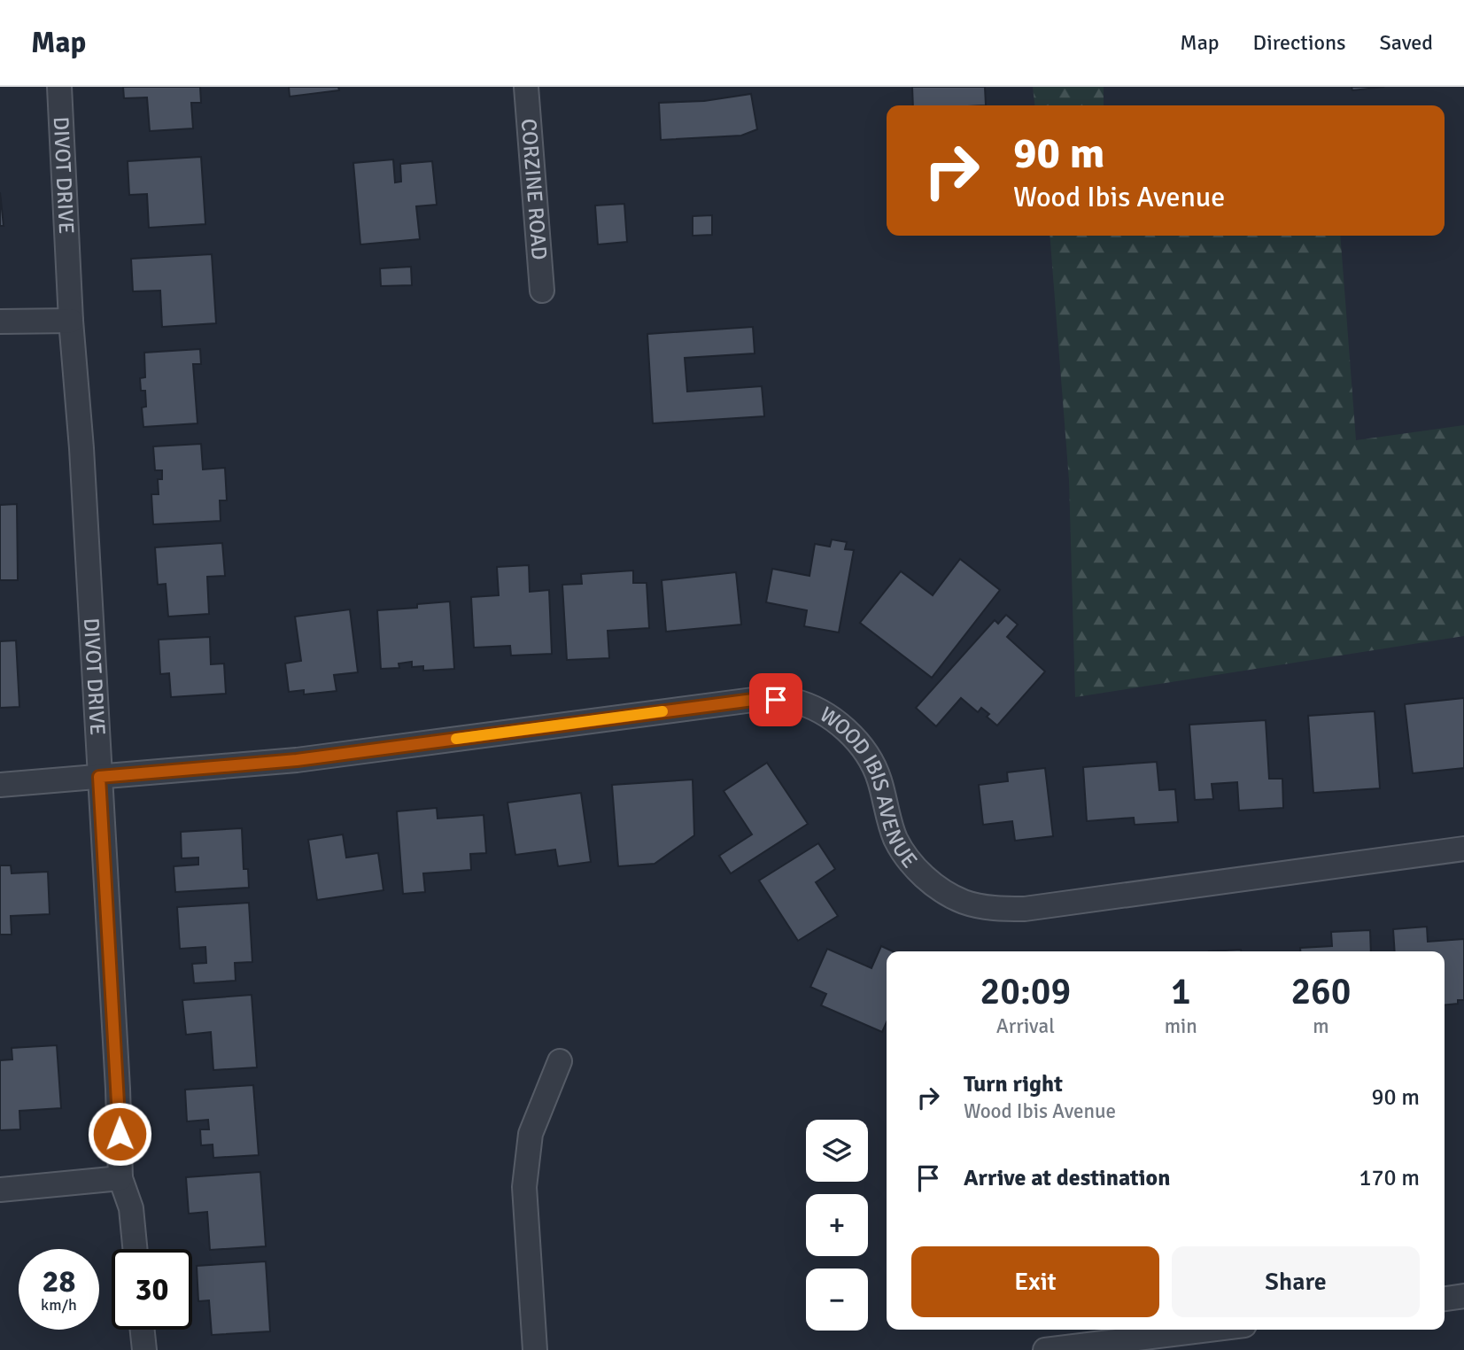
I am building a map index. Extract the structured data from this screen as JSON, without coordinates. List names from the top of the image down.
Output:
{
  "streets": {
    "street": ["DIVOT DRIVE", "CORZINE ROAD", "WOOD IBIS AVENUE"]
  },
  "crossings": [
    ["DIVOT DRIVE", "WOOD IBIS AVENUE"]
  ],
  "page": {
    "header": "Map",
    "nav": ["Map", "Directions", "Saved"],
    "turn": ["90 m", "Wood Ibis Avenue"],
    "eta": [
      "20:09",
      "Arrival",
      "1",
      "min",
      "260",
      "m"
    ],
    "list": [
      {
        "name": "Turn right",
        "note": "Wood Ibis Avenue",
        "value": "90 m"
      },
      {
        "name": "Arrive at destination",
        "value": "170 m"
      }
    ],
    "map_buttons": ["+", "−"],
    "buttons": ["Exit", "Share"],
    "speed": "28 km/h",
    "limit": "30"
  }
}
